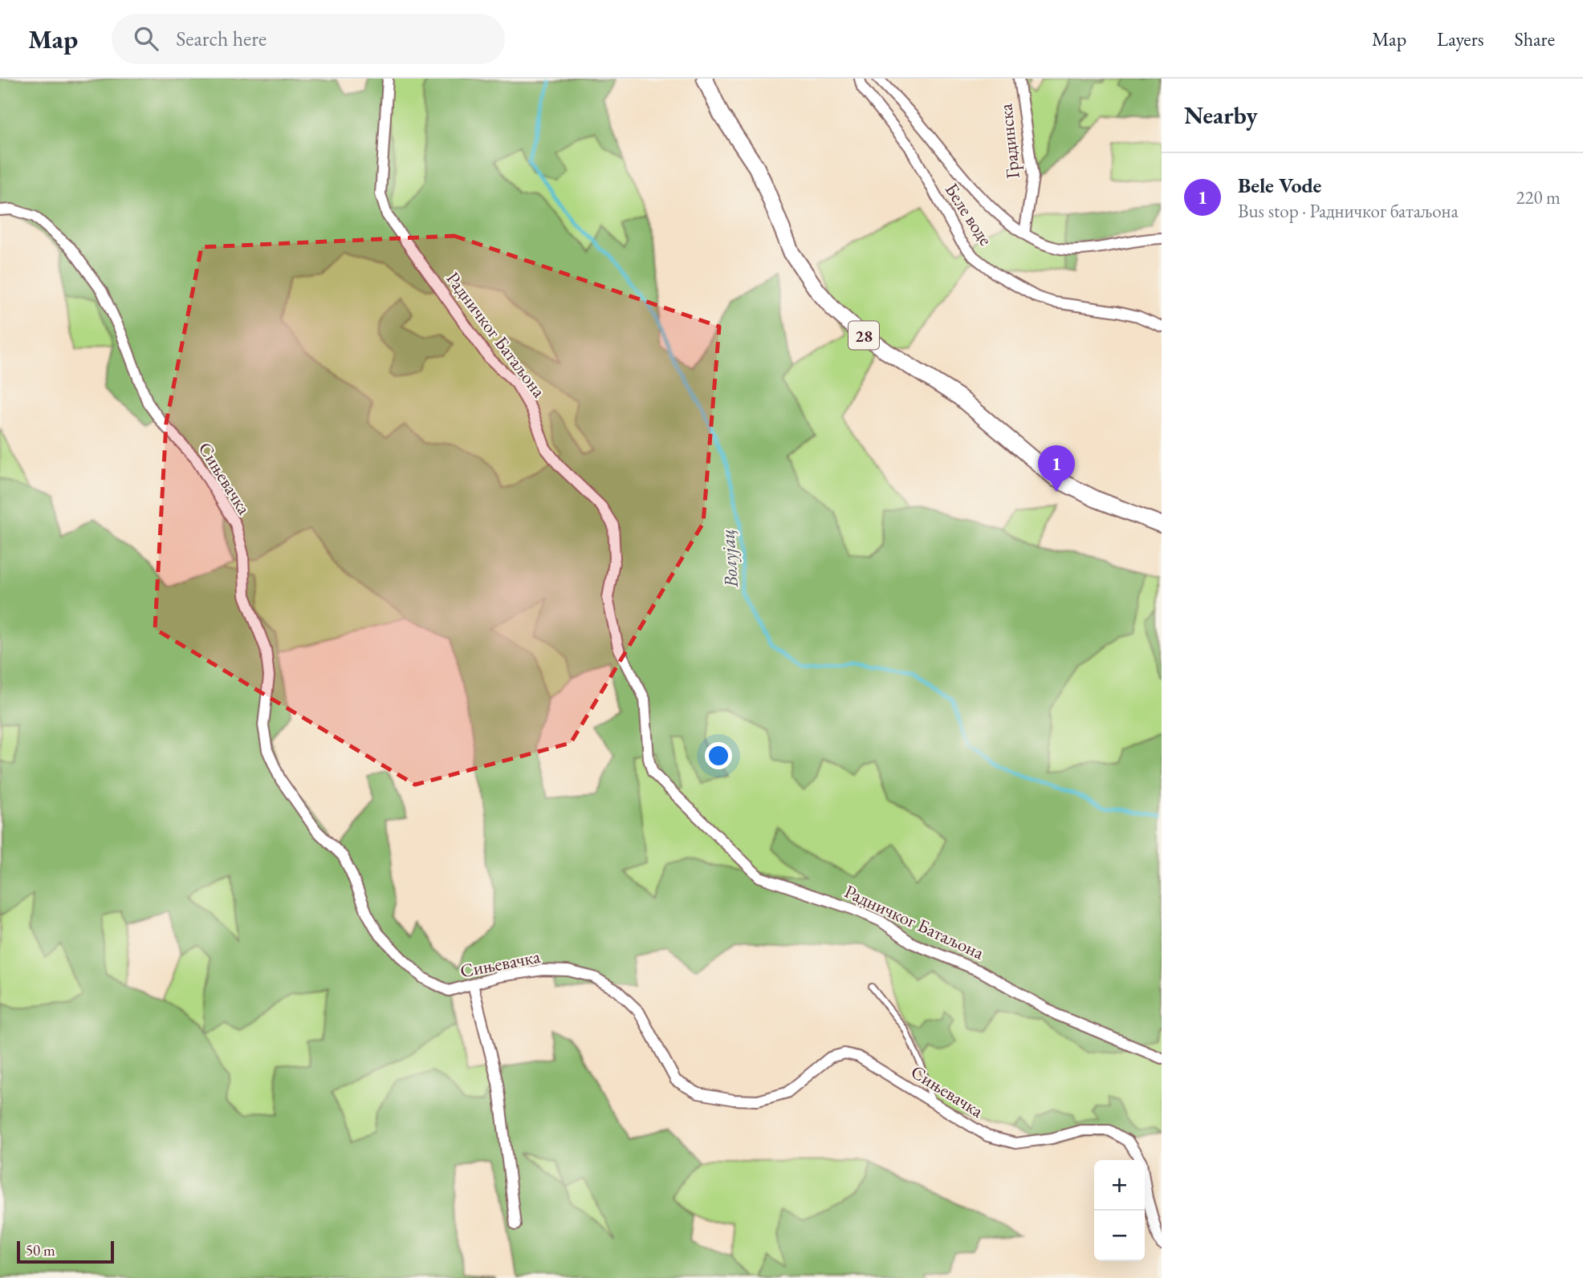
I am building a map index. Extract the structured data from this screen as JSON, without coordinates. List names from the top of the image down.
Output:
{
  "streets": {
    "main road": ["28"],
    "street": [
      "Градинска",
      "Беле воде",
      "Радничког Батаљона",
      "Сињевачка"
    ]
  },
  "crossings": [
    ["Градинска", "Беле воде"]
  ],
  "water": ["Волујац"],
  "scale_bar": "50 m",
  "page": {
    "header": "Map",
    "search": "Search here",
    "nav": ["Map", "Layers", "Share"],
    "heading": "Nearby",
    "list": [
      {
        "mark": "1",
        "name": "Bele Vode",
        "note": "Bus stop · Радничког батаљона",
        "value": "220 m"
      }
    ],
    "pins": "1",
    "map_buttons": ["+", "−"],
    "scale": "50 m"
  }
}
